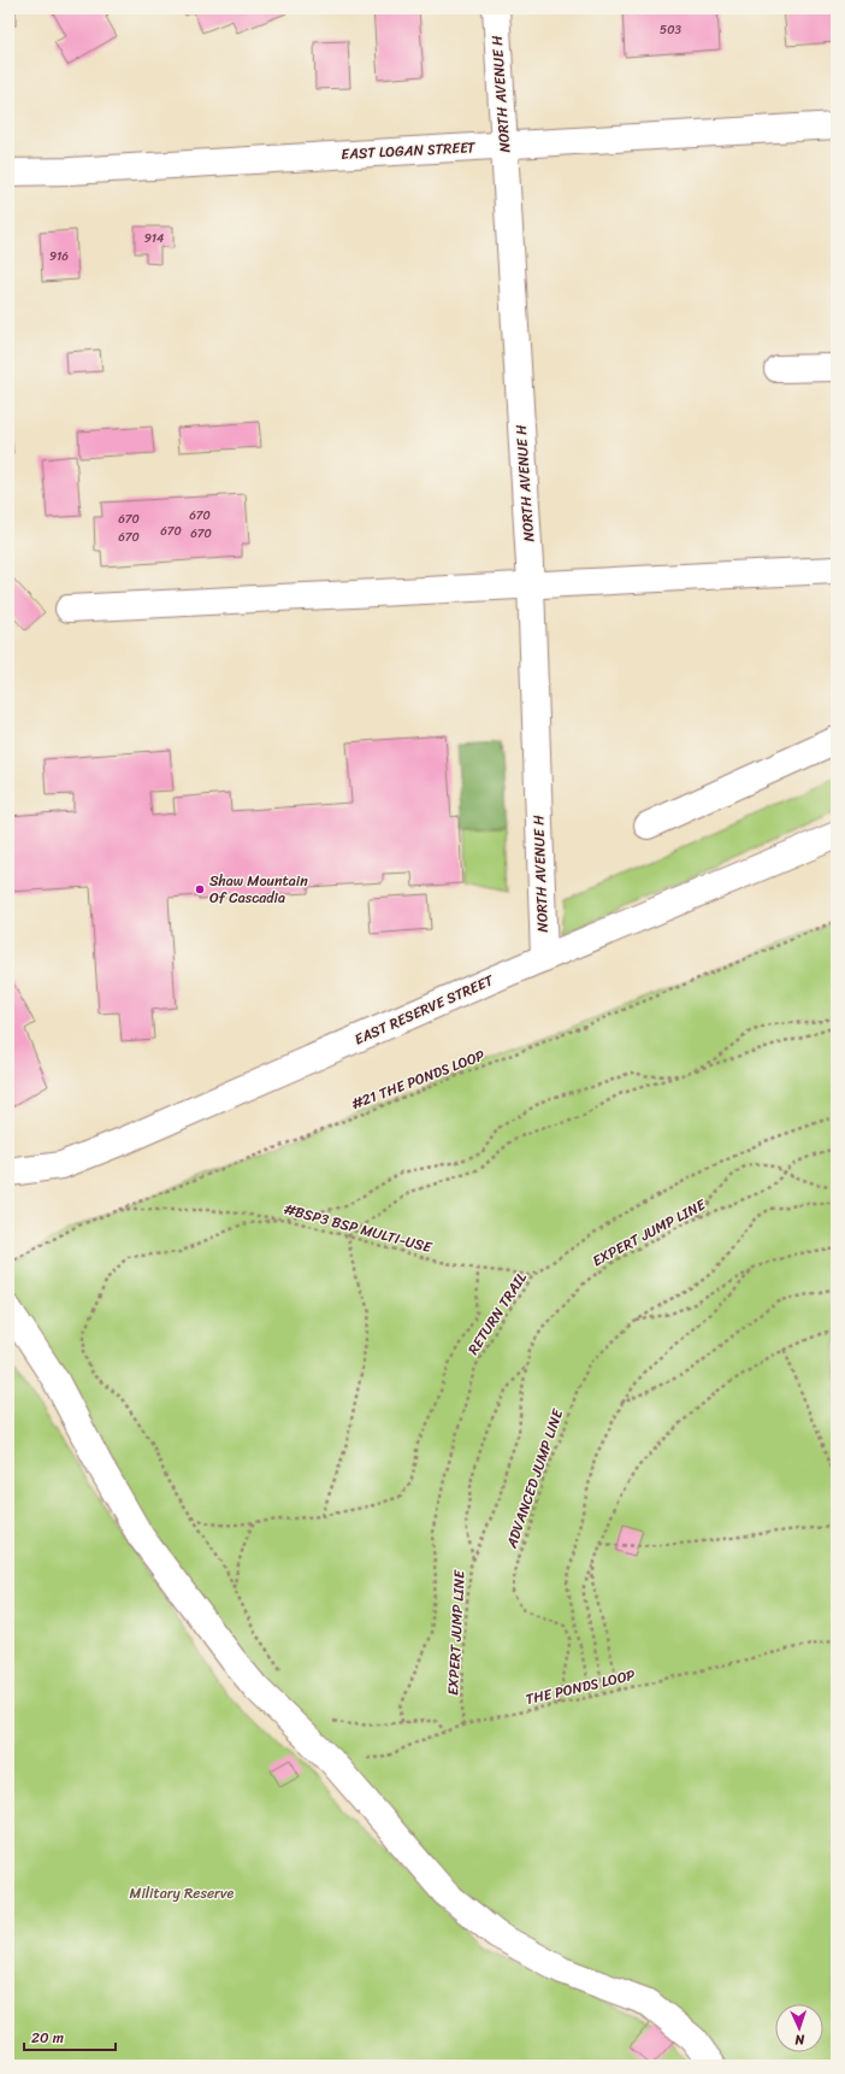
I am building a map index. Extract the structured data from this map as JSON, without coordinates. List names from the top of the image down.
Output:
{
  "streets": {
    "street": ["NORTH AVENUE H", "EAST LOGAN STREET", "EAST RESERVE STREET"],
    "path": [
      "#21 THE PONDS LOOP",
      "#BSP3 BSP MULTI-USE",
      "EXPERT JUMP LINE",
      "RETURN TRAIL",
      "ADVANCED JUMP LINE",
      "THE PONDS LOOP"
    ]
  },
  "crossings": [
    ["NORTH AVENUE H", "EAST LOGAN STREET"],
    ["NORTH AVENUE H", "EAST RESERVE STREET"],
    ["#21 THE PONDS LOOP", "#BSP3 BSP MULTI-USE"],
    ["#BSP3 BSP MULTI-USE", "RETURN TRAIL"],
    ["EXPERT JUMP LINE", "THE PONDS LOOP"],
    ["ADVANCED JUMP LINE", "THE PONDS LOOP"]
  ],
  "parks": ["Military Reserve"],
  "places": ["Shaw Mountain Of Cascadia"],
  "house_numbers": [
    "503",
    "914",
    "916",
    "670",
    "670",
    "670",
    "670",
    "670"
  ],
  "scale_bar": "20 m",
  "north": "bottom"
}
